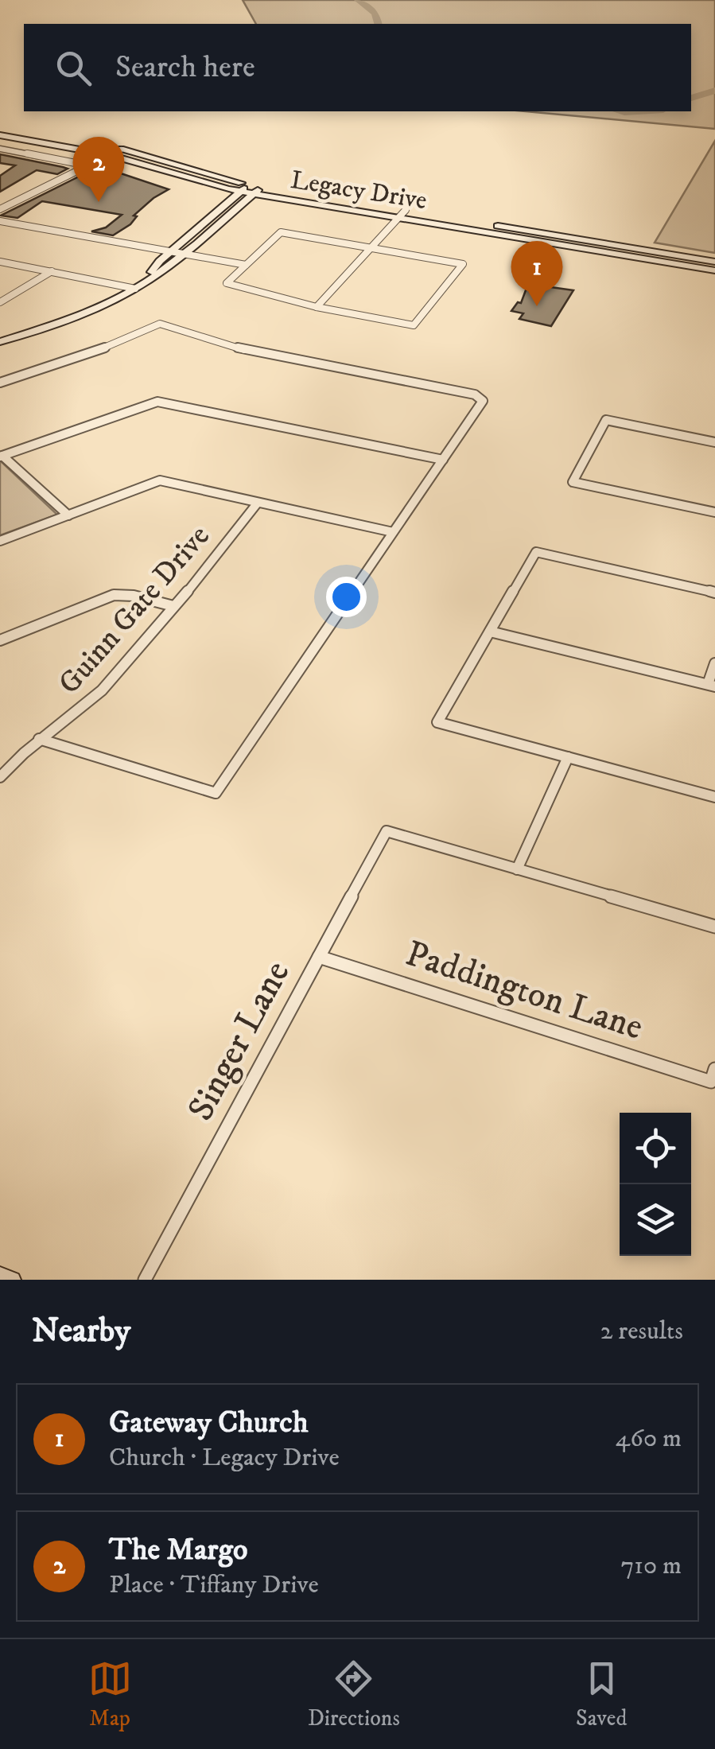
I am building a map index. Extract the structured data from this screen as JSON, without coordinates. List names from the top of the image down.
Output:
{
  "streets": {
    "main road": ["Legacy Drive"],
    "street": ["Guinn Gate Drive", "Paddington Lane", "Singer Lane"]
  },
  "crossings": [
    ["Paddington Lane", "Singer Lane"]
  ],
  "page": {
    "search": "Search here",
    "pins": ["2", "1"],
    "heading": ["Nearby", "2 results"],
    "list": [
      {
        "mark": "1",
        "name": "Gateway Church",
        "note": "Church · Legacy Drive",
        "value": "460 m"
      },
      {
        "mark": "2",
        "name": "The Margo",
        "note": "Place · Tiffany Drive",
        "value": "710 m"
      }
    ],
    "nav": ["Map", "Directions", "Saved"]
  }
}
